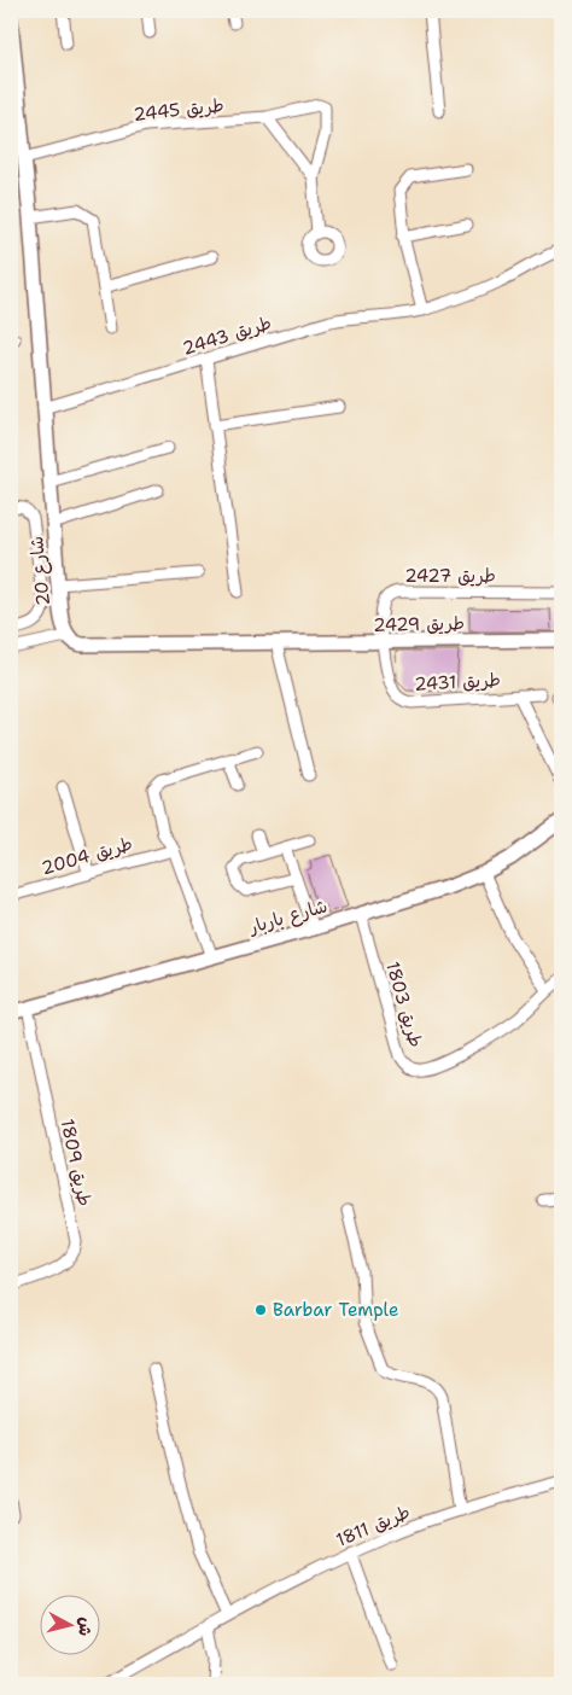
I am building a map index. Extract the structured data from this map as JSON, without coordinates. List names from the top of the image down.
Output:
{
  "streets": {
    "street": [
      "طريق 2445",
      "طريق 2443",
      "شارع 20",
      "طريق 2427",
      "طريق 2429",
      "طريق 2431",
      "طريق 2004",
      "شارع باربار",
      "طريق 1803",
      "طريق 1809",
      "طريق 1811"
    ]
  },
  "crossings": [
    ["طريق 2445", "شارع 20"],
    ["طريق 2443", "شارع 20"],
    ["طريق 2427", "طريق 2429"],
    ["طريق 2427", "طريق 2431"],
    ["طريق 2429", "طريق 2431"],
    ["شارع باربار", "طريق 1803"],
    ["شارع باربار", "طريق 1809"]
  ],
  "places": ["Barbar Temple"],
  "north": "right"
}
